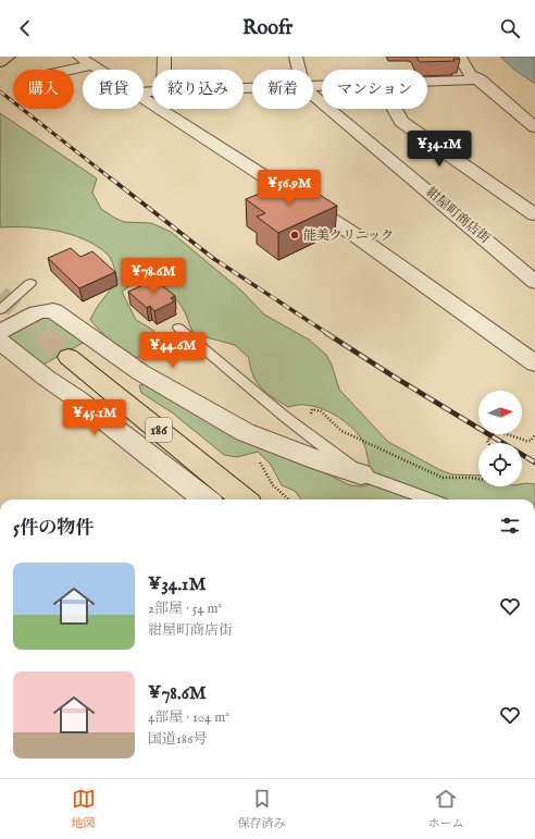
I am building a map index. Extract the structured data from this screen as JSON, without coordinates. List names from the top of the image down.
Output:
{
  "streets": {
    "highway": ["186"],
    "street": ["紺屋町商店街"]
  },
  "places": ["能美クリニック"],
  "north": "right",
  "page": {
    "header": "Roofr",
    "chip": [
      "購入",
      "賃貸",
      "絞り込み",
      "新着",
      "マンション"
    ],
    "price": [
      "¥34.1M",
      "¥56.9M",
      "¥78.6M",
      "¥44.6M",
      "¥45.1M"
    ],
    "heading": "5件の物件",
    "list": [
      {
        "name": "¥34.1M",
        "note": "2部屋 · 54 m² · 紺屋町商店街"
      },
      {
        "name": "¥78.6M",
        "note": "4部屋 · 104 m² · 国道186号"
      }
    ],
    "tabs": ["地図", "保存済み", "ホーム"]
  }
}
